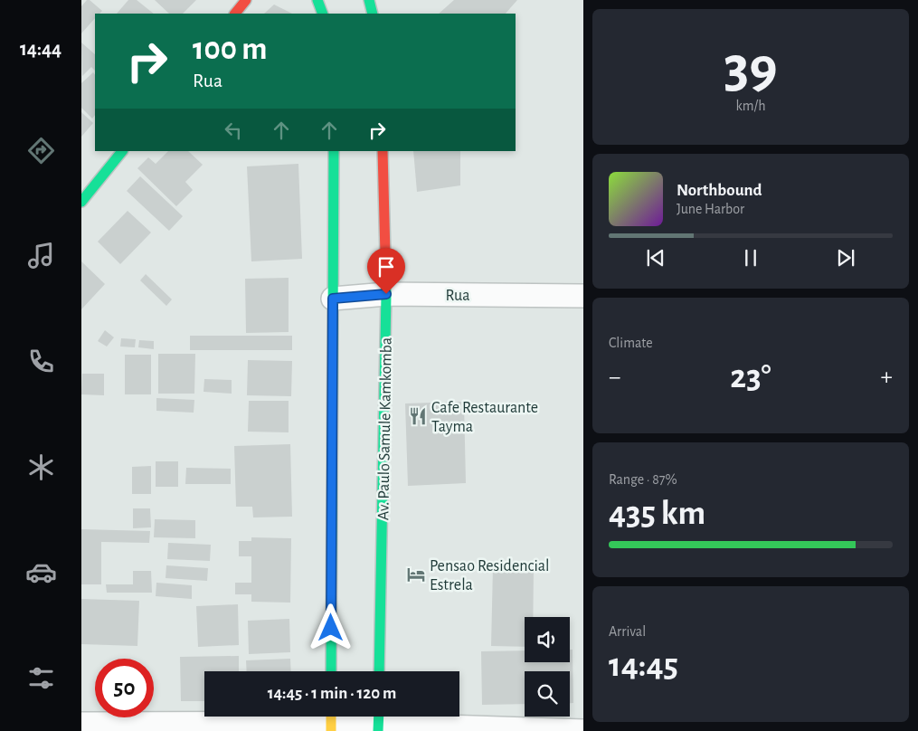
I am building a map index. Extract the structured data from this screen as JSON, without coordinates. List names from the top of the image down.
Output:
{
  "streets": {
    "main road": ["Av. Paulo Samule Kamkomba"],
    "street": ["Rua"]
  },
  "crossings": [
    ["Rua", "Av. Paulo Samule Kamkomba"]
  ],
  "places": {
    "restaurant": ["Cafe Restaurante Tayma"],
    "hotel": ["Pensao Residencial Estrela"]
  },
  "page": {
    "tabs": "14:44",
    "tile": [
      ["39", "km/h"],
      "Climate",
      ["Range · 87%", "435 km"],
      ["Arrival", "14:45"]
    ],
    "turn": ["100 m", "Rua"],
    "song": ["Northbound", "June Harbor"],
    "heat": ["−", "23°", "+"],
    "limit": "50",
    "trip": "14:45 · 1 min · 120 m"
  }
}
